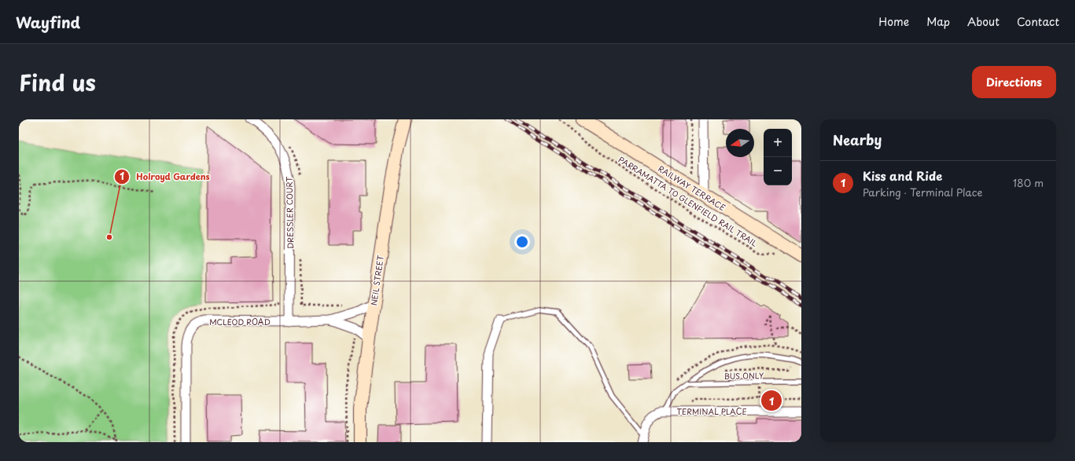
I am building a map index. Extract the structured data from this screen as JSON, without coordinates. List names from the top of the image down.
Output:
{
  "streets": {
    "main road": ["RAILWAY TERRACE", "NEIL STREET"],
    "street": ["DRESSLER COURT", "MCLEOD ROAD", "TERMINAL PLACE"],
    "lane": ["BUS ONLY"],
    "path": ["PARRAMATTA TO GLENFIELD RAIL TRAIL"]
  },
  "crossings": [
    ["DRESSLER COURT", "MCLEOD ROAD"],
    ["NEIL STREET", "MCLEOD ROAD"],
    ["BUS ONLY", "TERMINAL PLACE"]
  ],
  "places": ["Holroyd Gardens"],
  "north": "left",
  "page": {
    "header": "Wayfind",
    "nav": [
      "Home",
      "Map",
      "About",
      "Contact"
    ],
    "title": "Find us",
    "buttons": "Directions",
    "heading": "Nearby",
    "map_buttons": ["+", "−"],
    "list": [
      {
        "mark": "1",
        "name": "Kiss and Ride",
        "note": "Parking · Terminal Place",
        "value": "180 m"
      }
    ],
    "pins": "1"
  }
}
